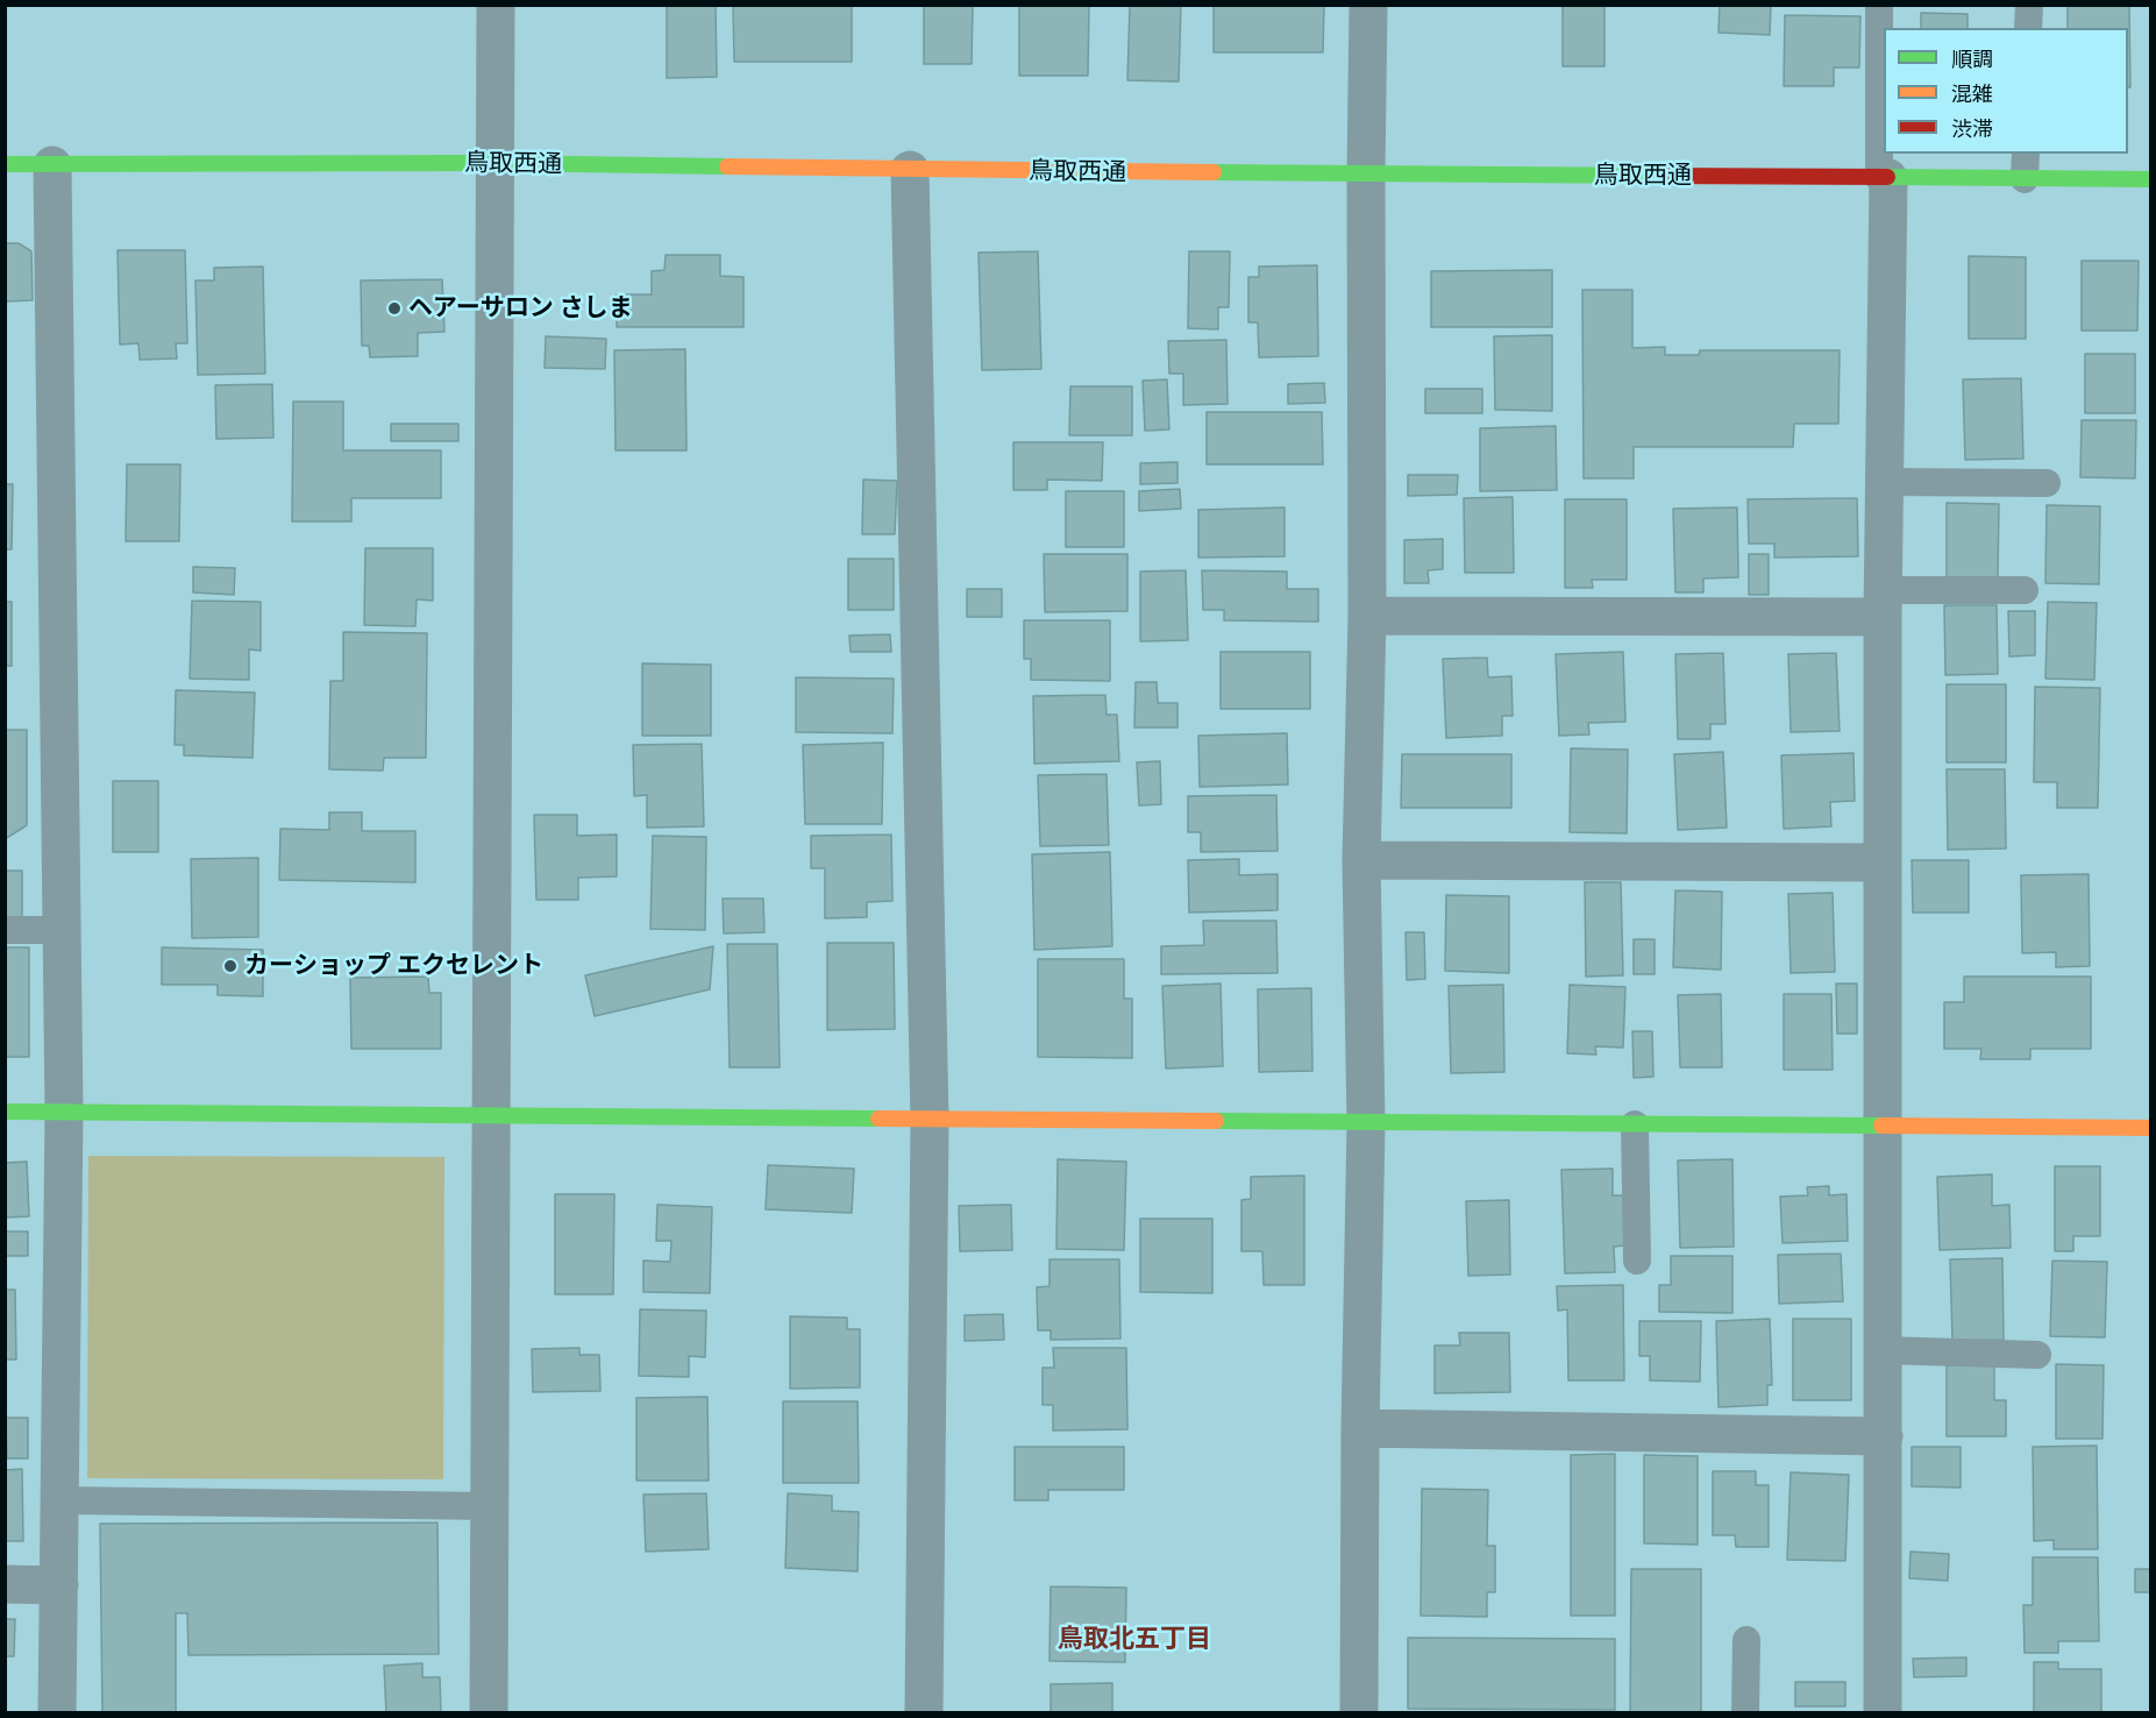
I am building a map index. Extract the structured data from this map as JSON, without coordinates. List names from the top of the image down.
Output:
{
  "streets": {
    "street": ["鳥取西通"]
  },
  "districts": ["鳥取北五丁目"],
  "places": ["ヘアーサロン さしま", "カーショップ エクセレント"],
  "legend": ["順調", "混雑", "渋滞"]
}
